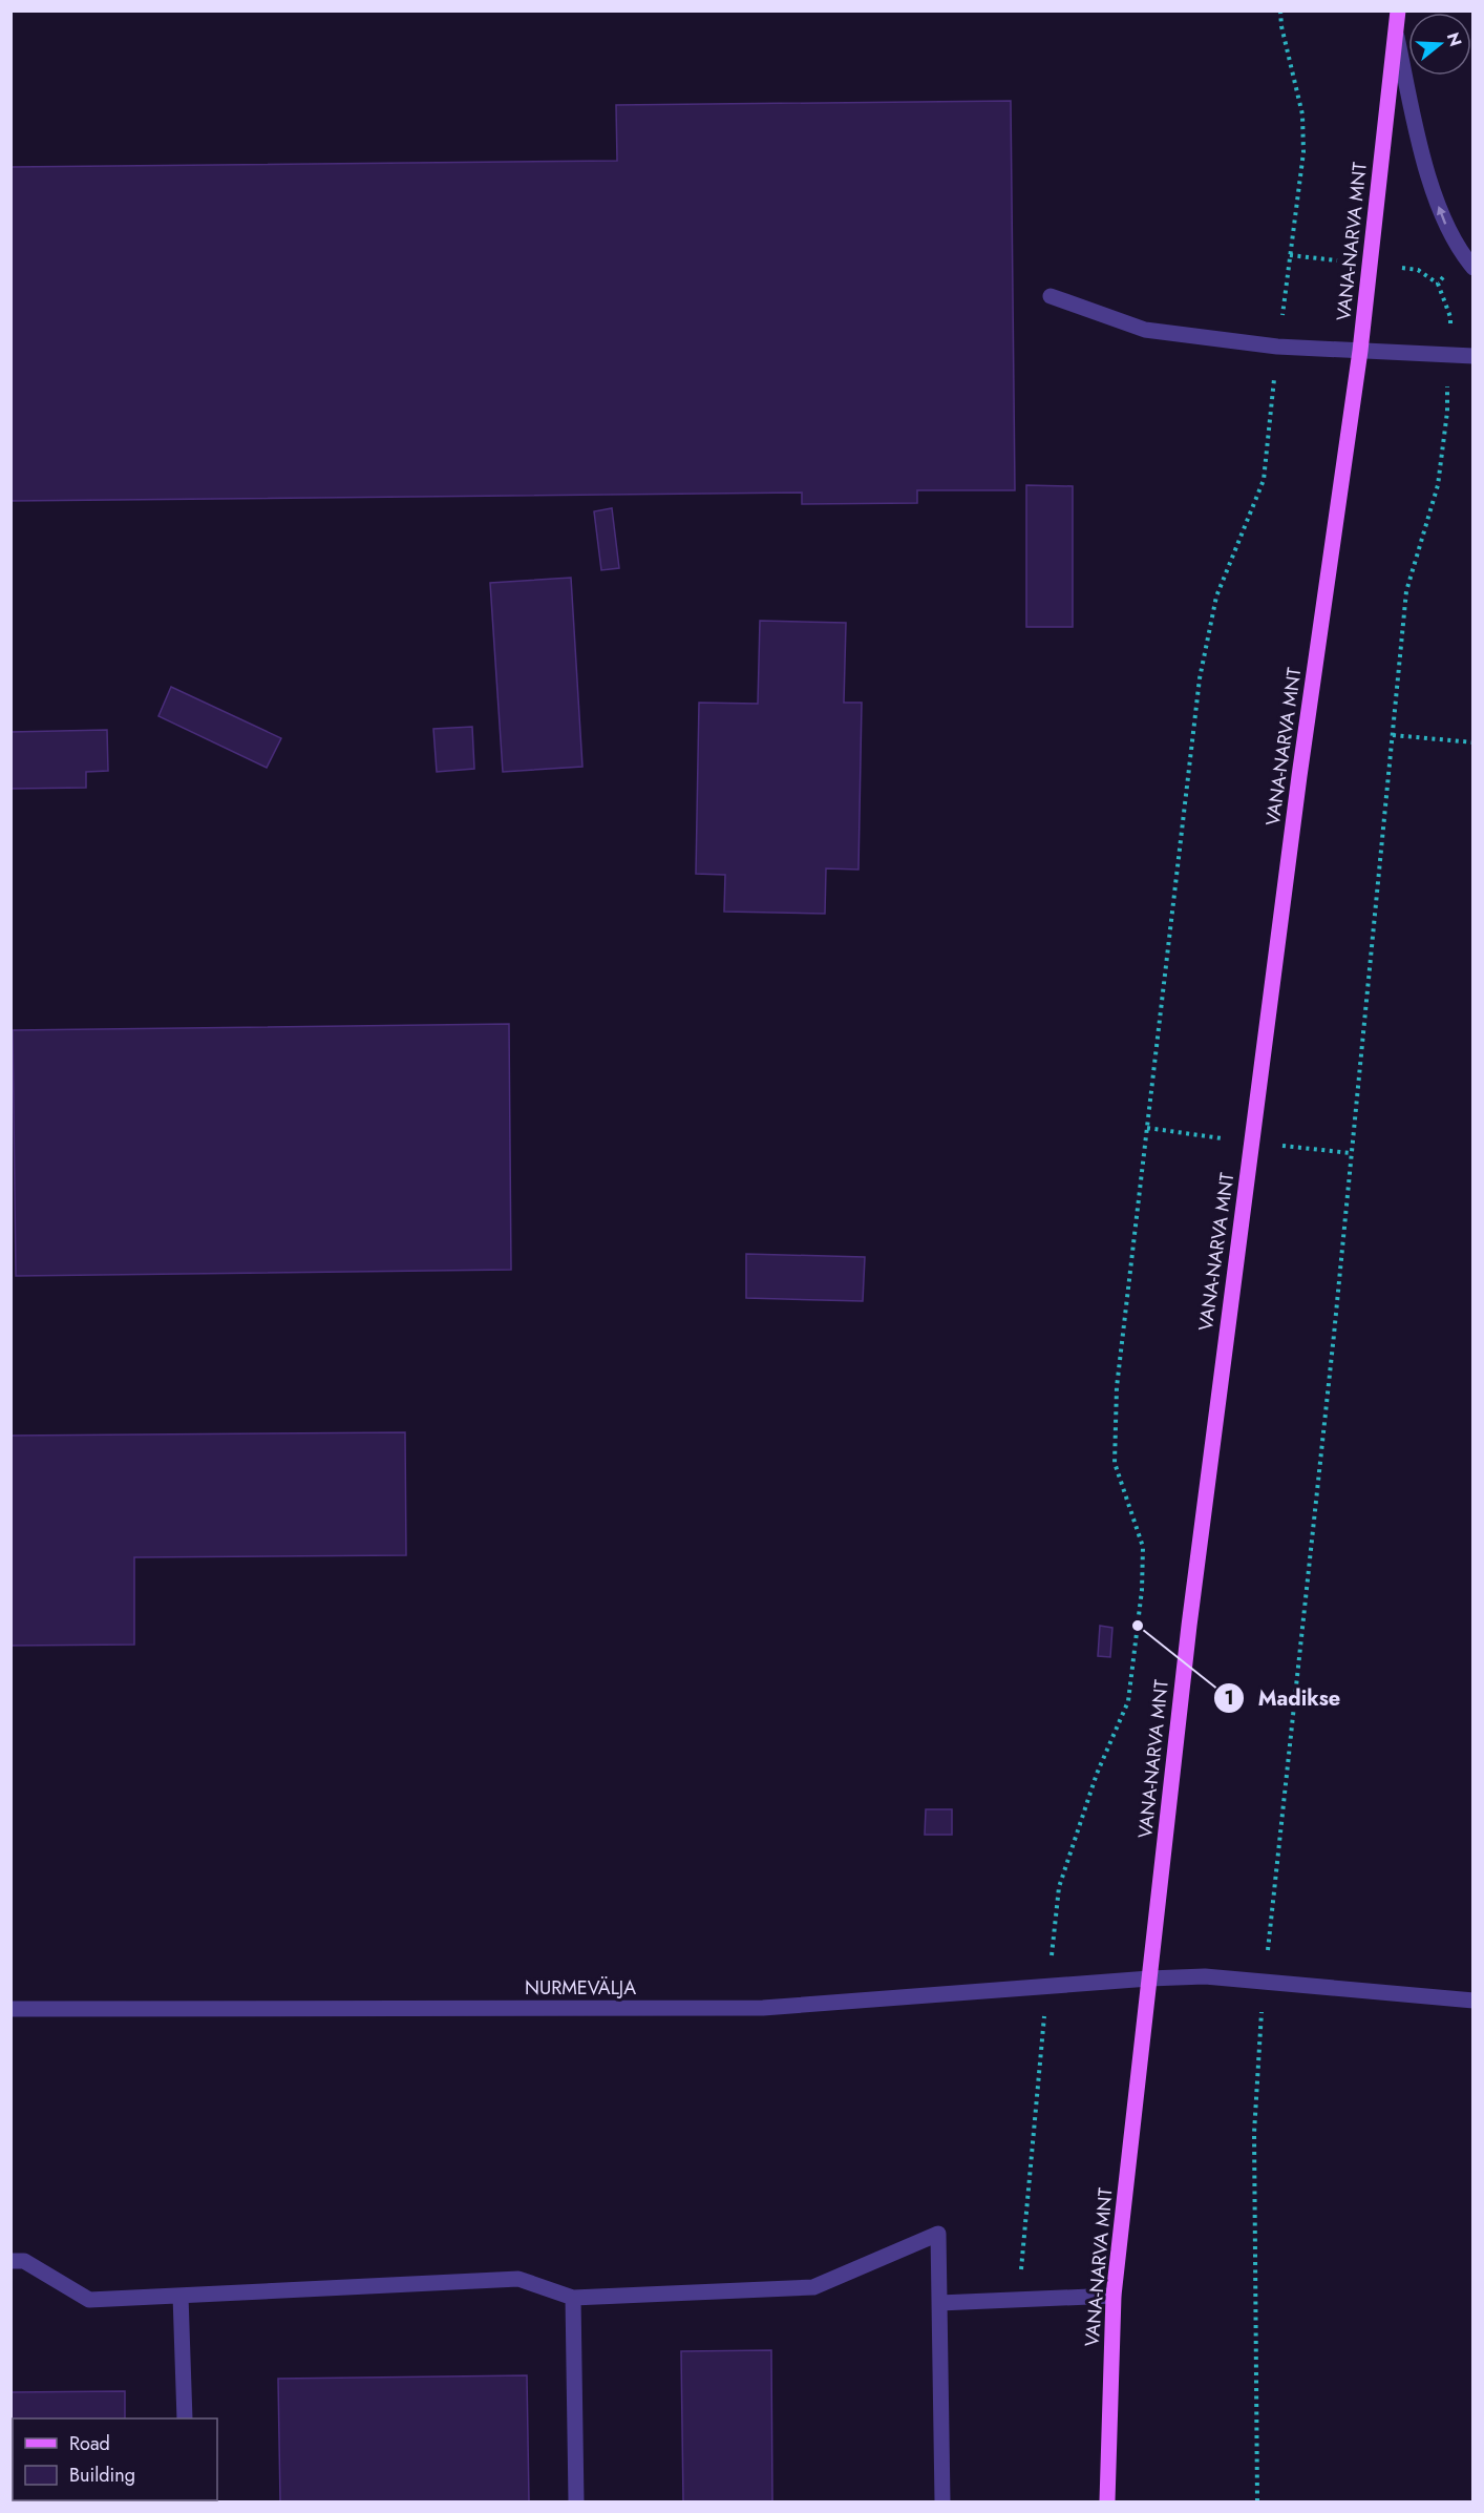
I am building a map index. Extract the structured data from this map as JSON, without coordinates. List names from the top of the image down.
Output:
{
  "streets": {
    "main road": ["VANA-NARVA MNT"],
    "street": ["NURMEVÄLJA"]
  },
  "crossings": [
    ["VANA-NARVA MNT", "NURMEVÄLJA"]
  ],
  "places": ["Madikse"],
  "legend": ["Road", "Building"],
  "north": "right"
}
